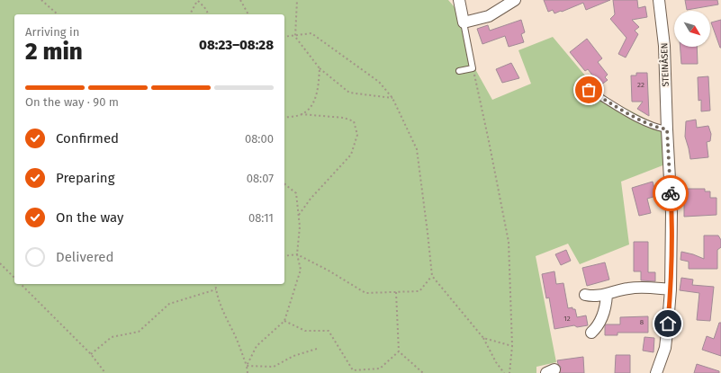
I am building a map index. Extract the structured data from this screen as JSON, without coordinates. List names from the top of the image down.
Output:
{
  "streets": {
    "street": ["STEINÅSEN"]
  },
  "house_numbers": ["22", "12", "8"],
  "north": "bottom right",
  "page": {
    "heading": ["2 min", "Arriving in", "08:23–08:28"],
    "bar": "On the way · 90 m",
    "list": [
      ["Confirmed", "08:00"],
      ["Preparing", "08:07"],
      ["On the way", "08:11"],
      "Delivered"
    ]
  }
}
